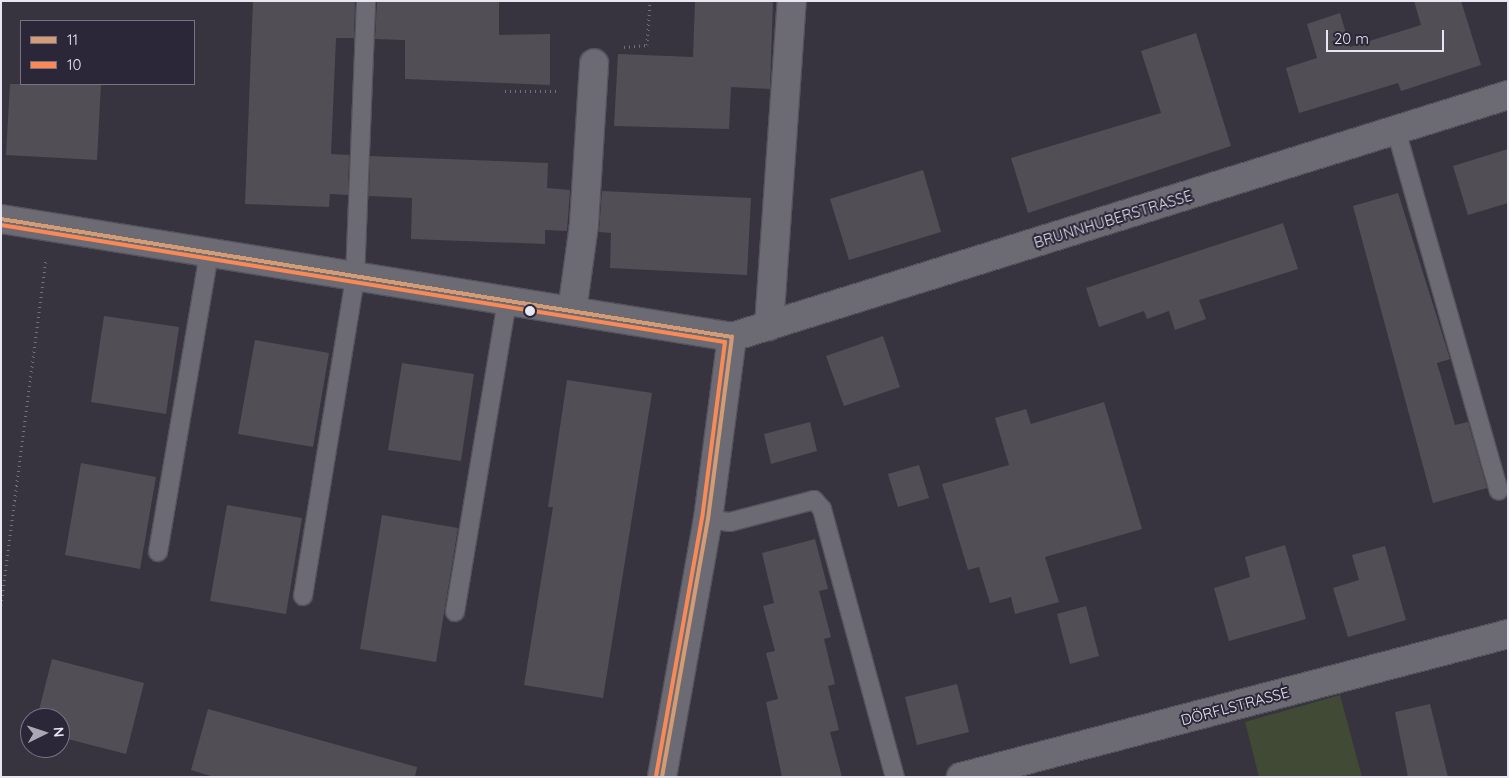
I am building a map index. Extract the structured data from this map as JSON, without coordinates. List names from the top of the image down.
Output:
{
  "streets": {
    "street": ["BRUNNHUBERSTRASSE", "DÖRFLSTRASSE"]
  },
  "lines": ["transit line 11", "transit line 10"],
  "legend": ["11", "10"],
  "scale_bar": "20 m",
  "north": "right"
}
